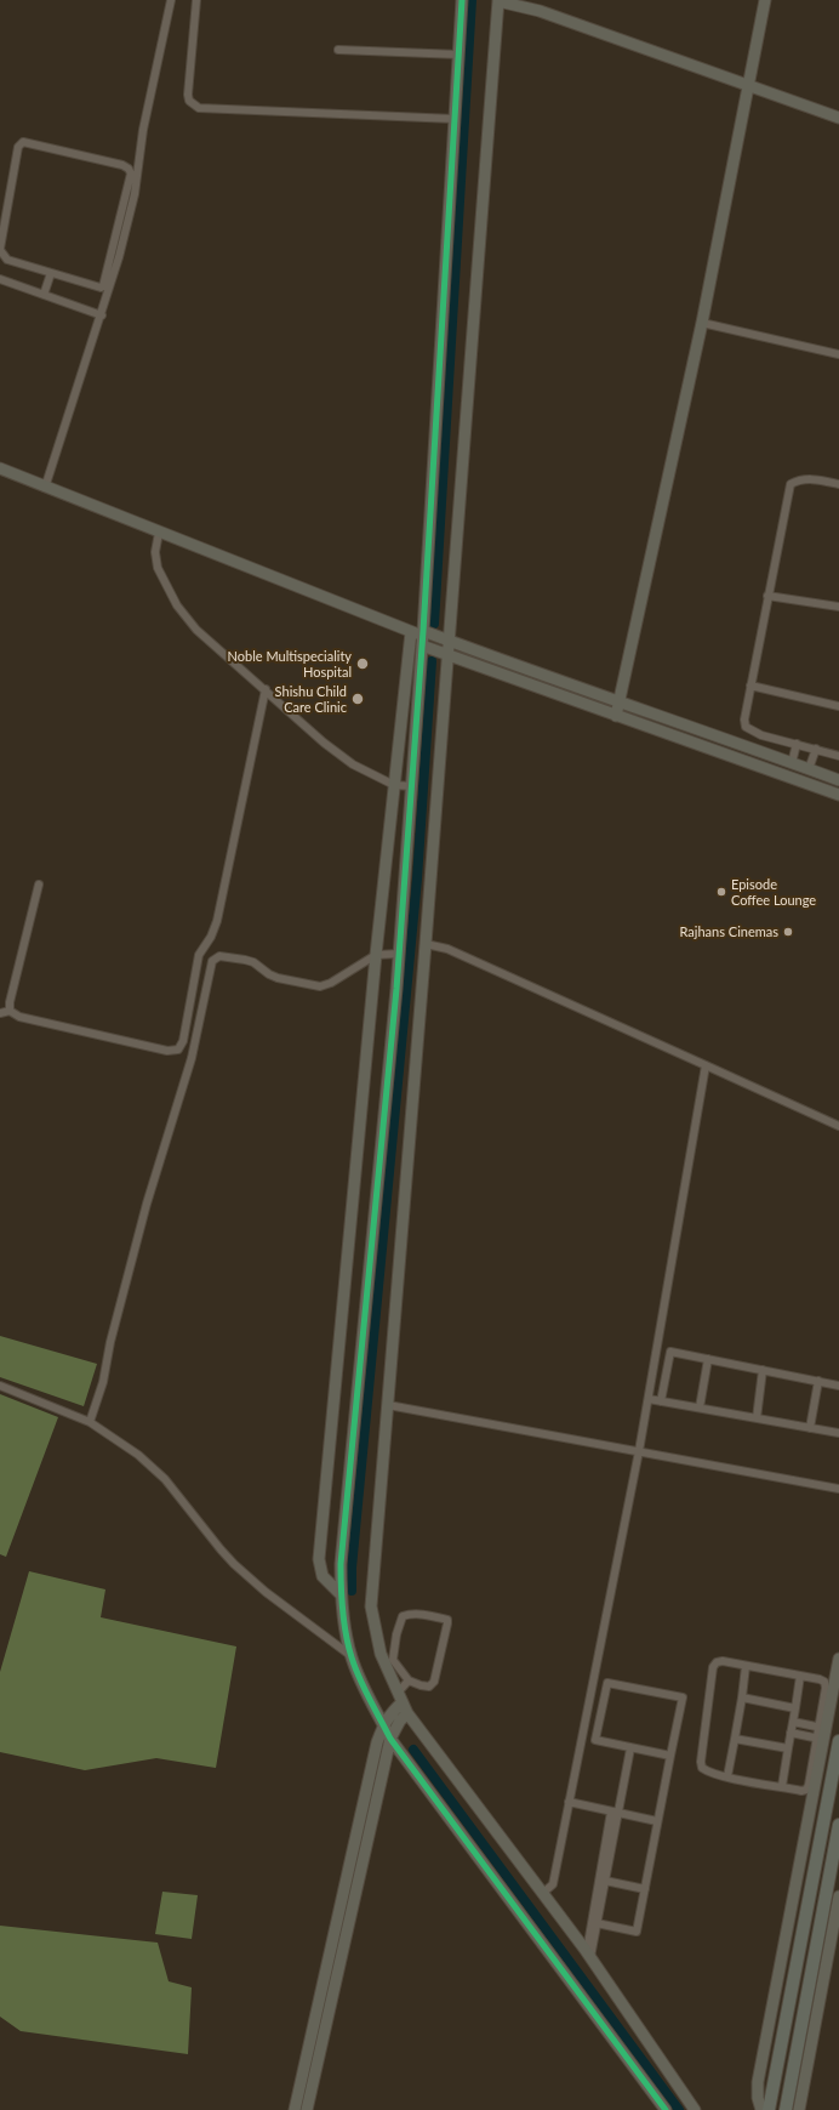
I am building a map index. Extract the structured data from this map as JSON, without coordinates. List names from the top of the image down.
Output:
{
  "places": [
    "Noble Multispeciality Hospital",
    "Shishu Child Care Clinic",
    "Episode Coffee Lounge",
    "Rajhans Cinemas"
  ]
}
